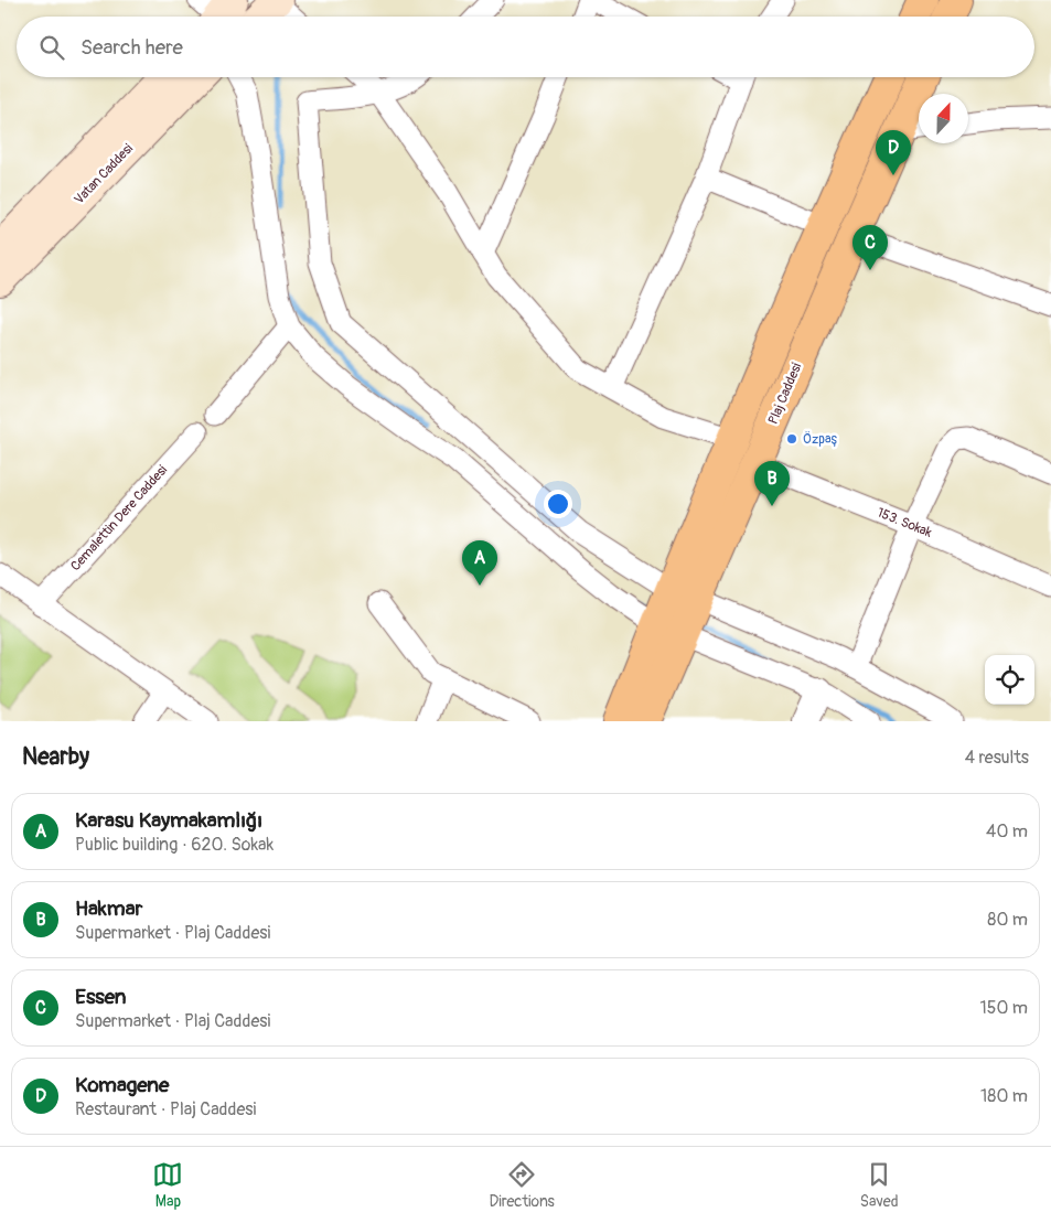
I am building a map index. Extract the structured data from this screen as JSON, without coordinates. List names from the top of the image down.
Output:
{
  "streets": {
    "main road": ["Vatan Caddesi", "Plaj Caddesi"],
    "street": ["Cemalettin Dere Caddesi", "153. Sokak"]
  },
  "crossings": [
    ["Plaj Caddesi", "153. Sokak"]
  ],
  "places": ["Özpaş"],
  "north": "top",
  "page": {
    "search": "Search here",
    "pins": [
      "D",
      "C",
      "B",
      "A"
    ],
    "heading": ["Nearby", "4 results"],
    "list": [
      {
        "mark": "A",
        "name": "Karasu Kaymakamlığı",
        "note": "Public building · 620. Sokak",
        "value": "40 m"
      },
      {
        "mark": "B",
        "name": "Hakmar",
        "note": "Supermarket · Plaj Caddesi",
        "value": "80 m"
      },
      {
        "mark": "C",
        "name": "Essen",
        "note": "Supermarket · Plaj Caddesi",
        "value": "150 m"
      },
      {
        "mark": "D",
        "name": "Komagene",
        "note": "Restaurant · Plaj Caddesi",
        "value": "180 m"
      }
    ],
    "nav": ["Map", "Directions", "Saved"]
  }
}
